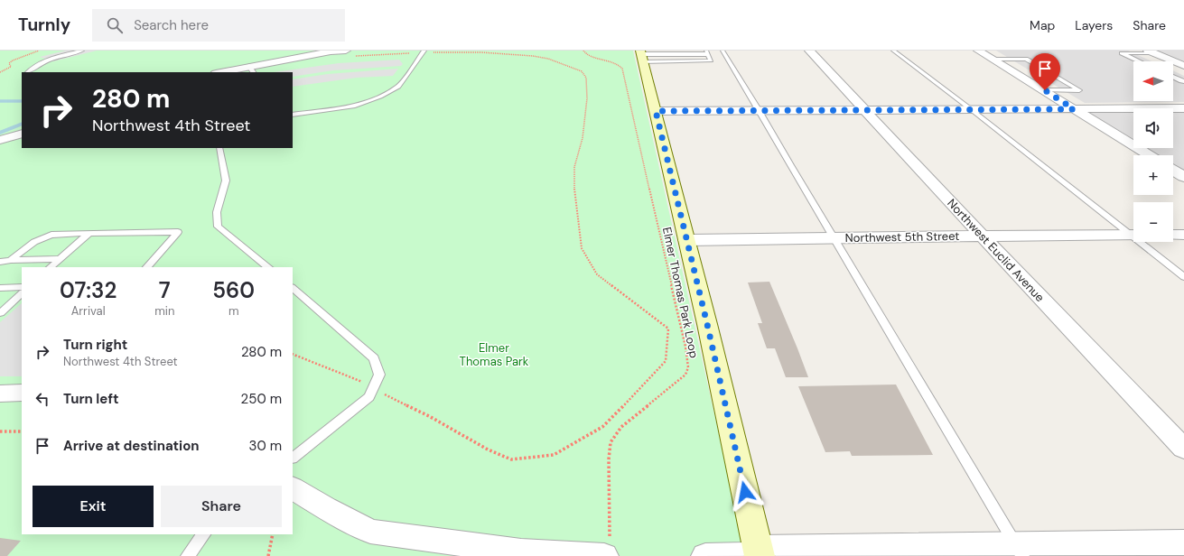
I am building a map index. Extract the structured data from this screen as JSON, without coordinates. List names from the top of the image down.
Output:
{
  "streets": {
    "street": ["Northwest 5th Street", "Northwest Euclid Avenue"],
    "path": ["Elmer Thomas Park Loop"]
  },
  "crossings": [
    ["Northwest 5th Street", "Northwest Euclid Avenue"]
  ],
  "parks": ["Elmer Thomas Park"],
  "north": "left",
  "page": {
    "header": "Turnly",
    "search": "Search here",
    "nav": ["Map", "Layers", "Share"],
    "map_buttons": ["+", "−"],
    "turn": ["280 m", "Northwest 4th Street"],
    "eta": [
      "07:32",
      "Arrival",
      "7",
      "min",
      "560",
      "m"
    ],
    "list": [
      {
        "name": "Turn right",
        "note": "Northwest 4th Street",
        "value": "280 m"
      },
      {
        "name": "Turn left",
        "value": "250 m"
      },
      {
        "name": "Arrive at destination",
        "value": "30 m"
      }
    ],
    "buttons": ["Exit", "Share"]
  }
}
